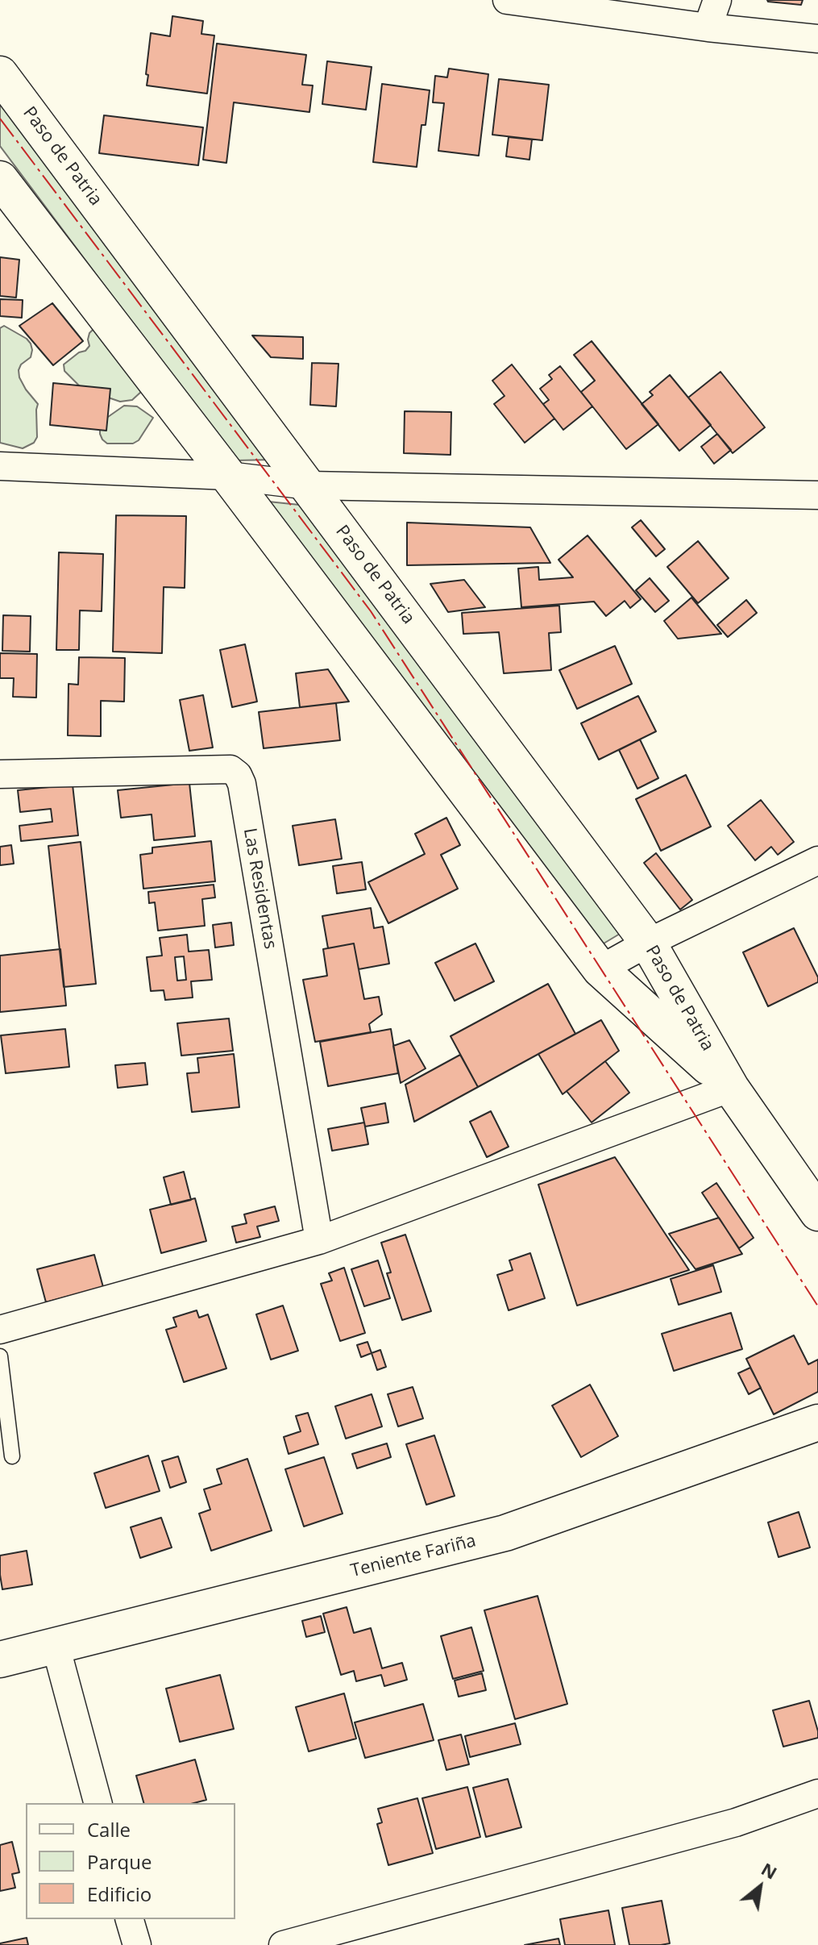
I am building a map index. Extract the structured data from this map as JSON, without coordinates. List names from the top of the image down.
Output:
{
  "streets": {
    "street": ["Paso de Patria", "Las Residentas", "Teniente Fariña"]
  },
  "legend": ["Calle", "Parque", "Edificio"],
  "north": "top right"
}
